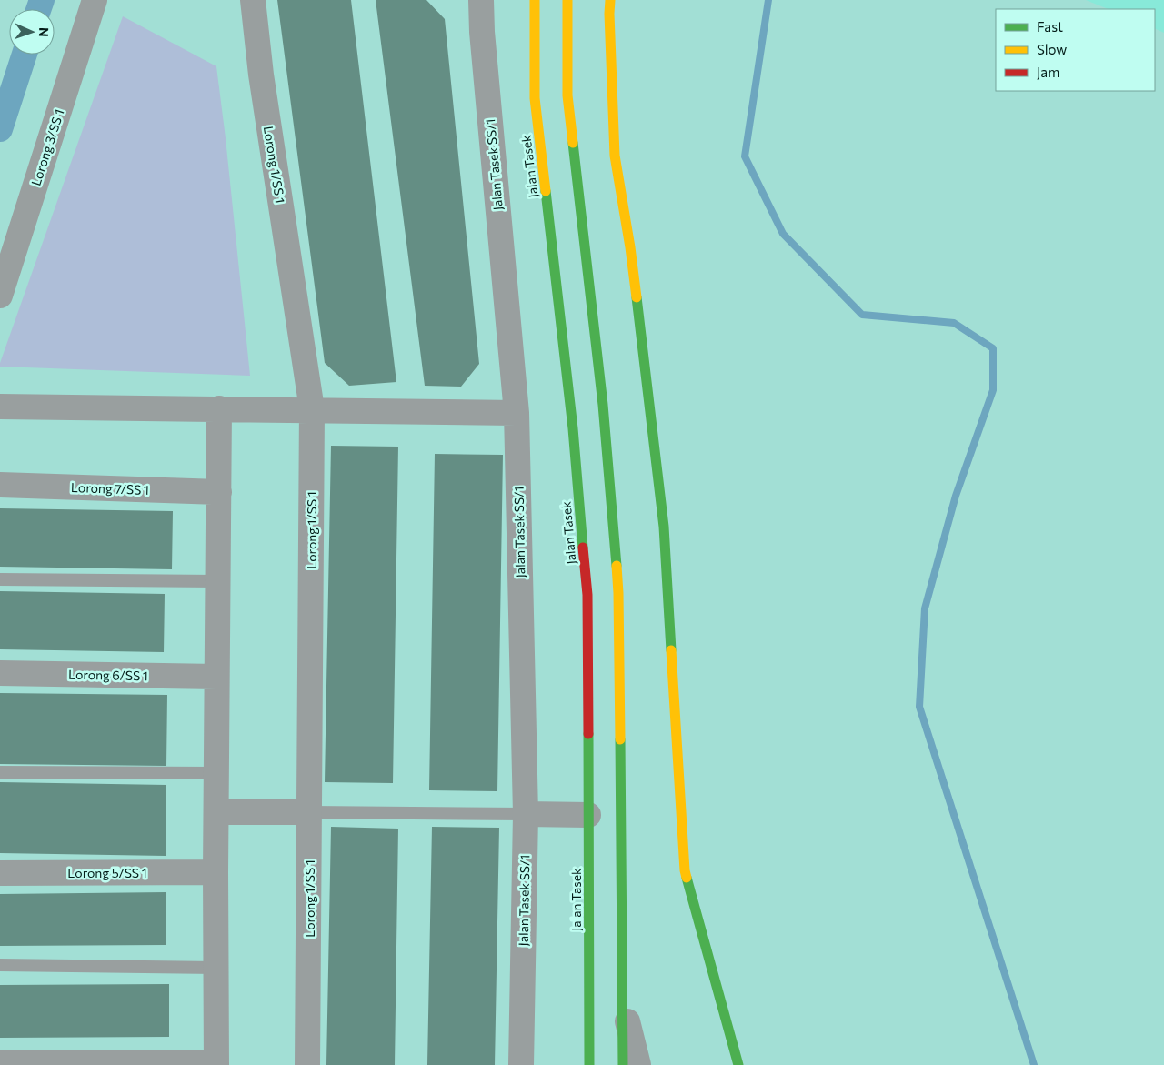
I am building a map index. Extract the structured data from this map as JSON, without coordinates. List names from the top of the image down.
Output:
{
  "streets": {
    "main road": ["Jalan Tasek"],
    "street": [
      "Lorong 3/SS 1",
      "Lorong 1/SS 1",
      "Jalan Tasek SS/1",
      "Lorong 7/SS 1",
      "Lorong 6/SS 1",
      "Lorong 5/SS 1"
    ]
  },
  "legend": ["Fast", "Slow", "Jam"],
  "north": "right"
}
